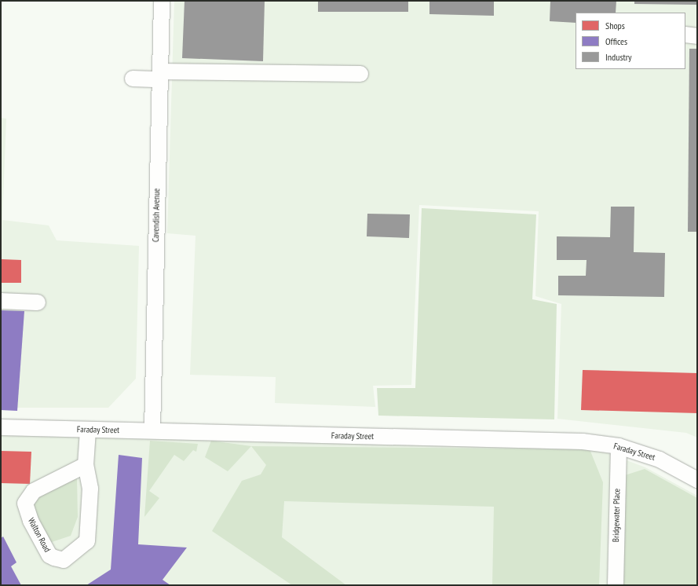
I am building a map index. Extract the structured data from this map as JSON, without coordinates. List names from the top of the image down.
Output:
{
  "streets": {
    "street": [
      "Cavendish Avenue",
      "Faraday Street",
      "Bridgewater Place",
      "Walton Road"
    ]
  },
  "crossings": [
    ["Cavendish Avenue", "Faraday Street"],
    ["Faraday Street", "Bridgewater Place"],
    ["Faraday Street", "Walton Road"]
  ],
  "legend": ["Shops", "Offices", "Industry"]
}
